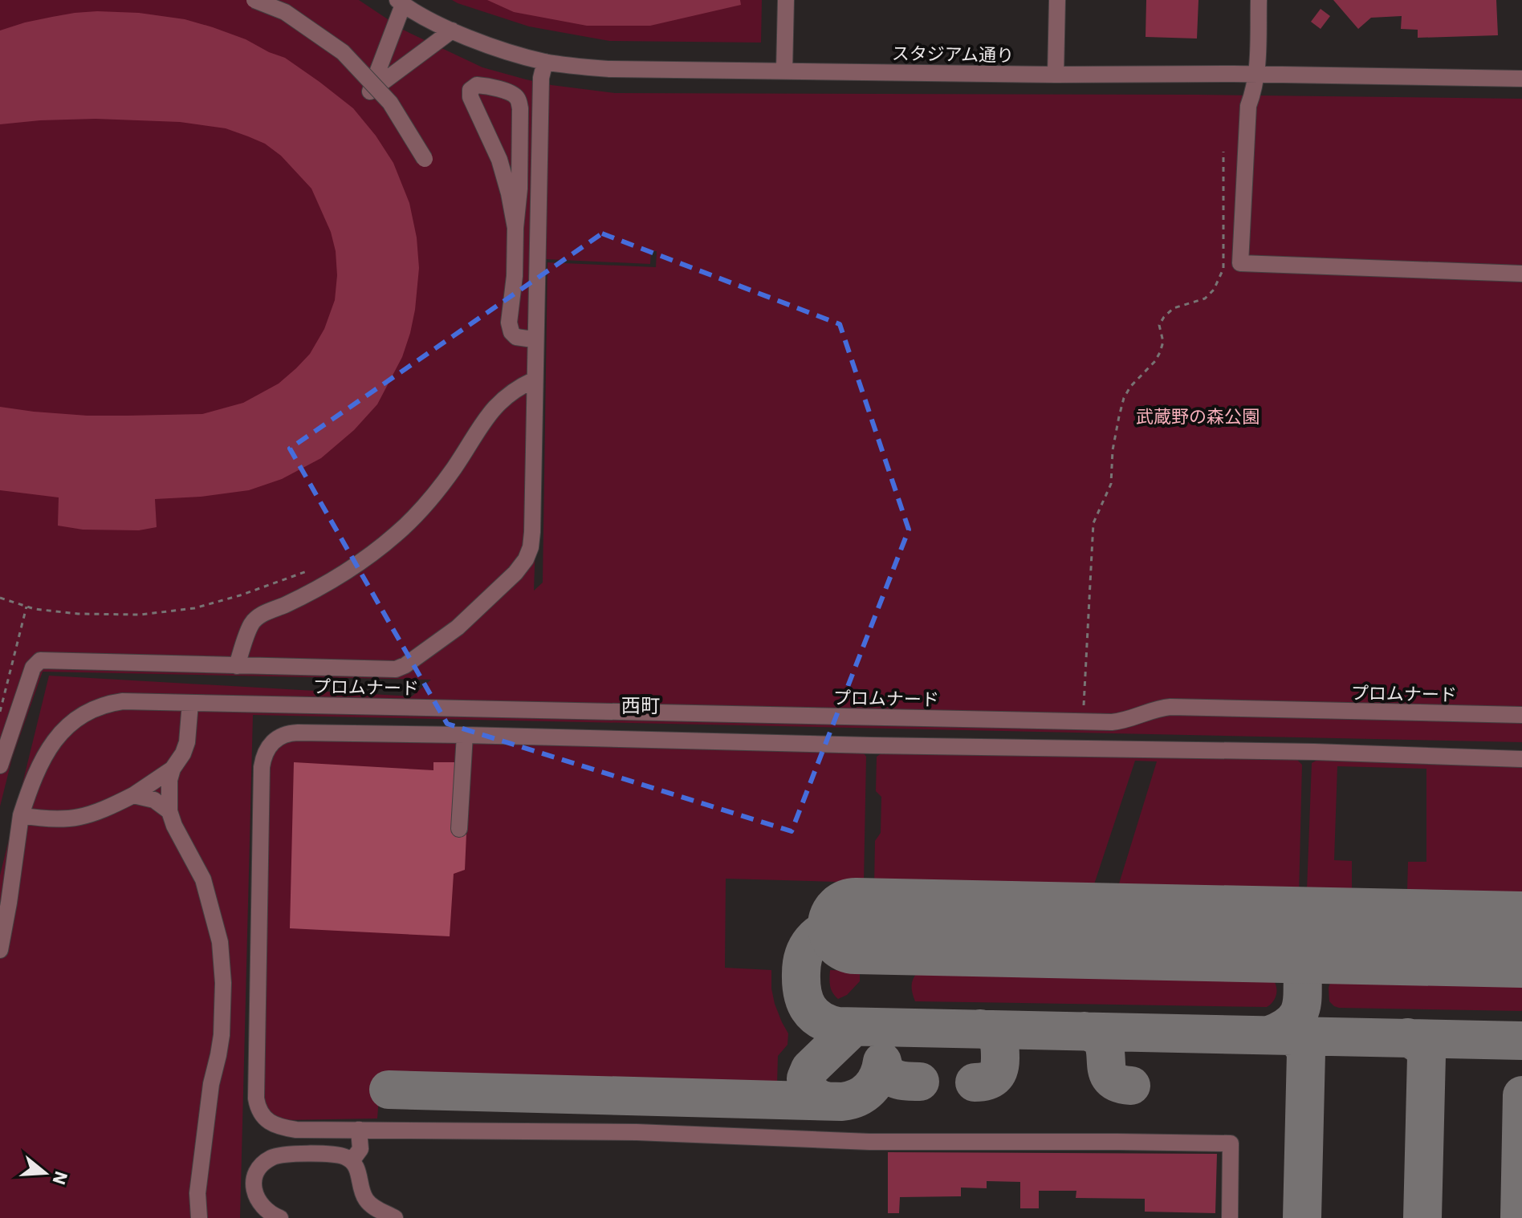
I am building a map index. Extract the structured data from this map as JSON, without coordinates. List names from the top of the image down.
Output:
{
  "streets": {
    "street": ["スタジアム通り", "プロムナード"]
  },
  "districts": ["西町"],
  "parks": ["武蔵野の森公園"],
  "north": "right"
}
